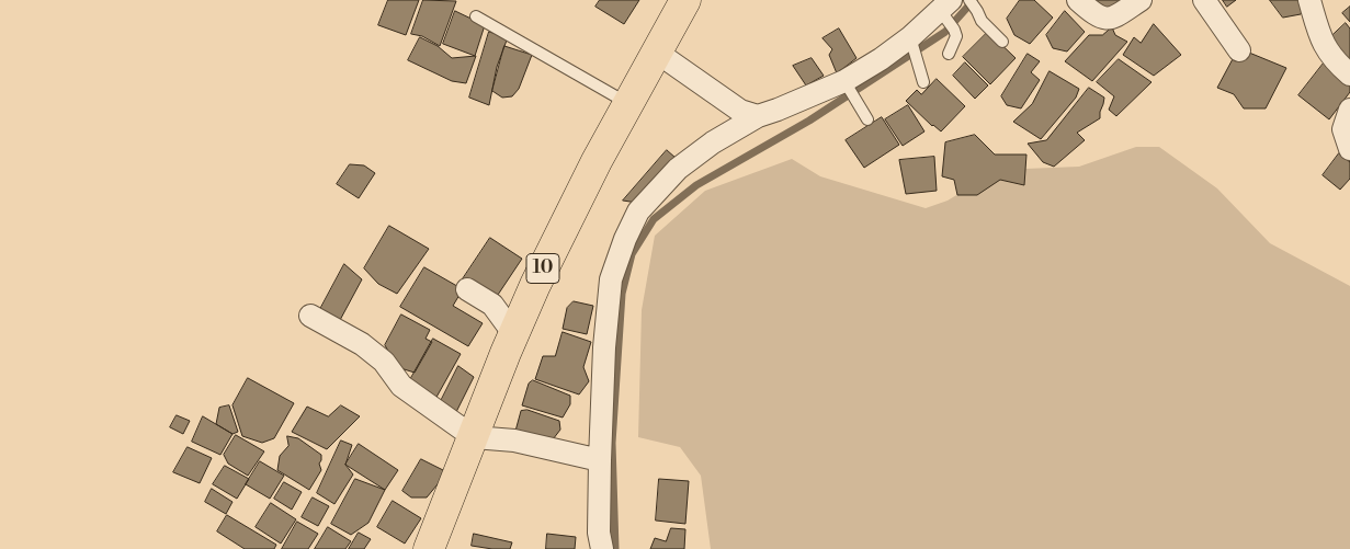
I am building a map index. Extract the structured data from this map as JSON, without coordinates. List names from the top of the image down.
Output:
{
  "streets": {
    "highway": ["10"]
  }
}
